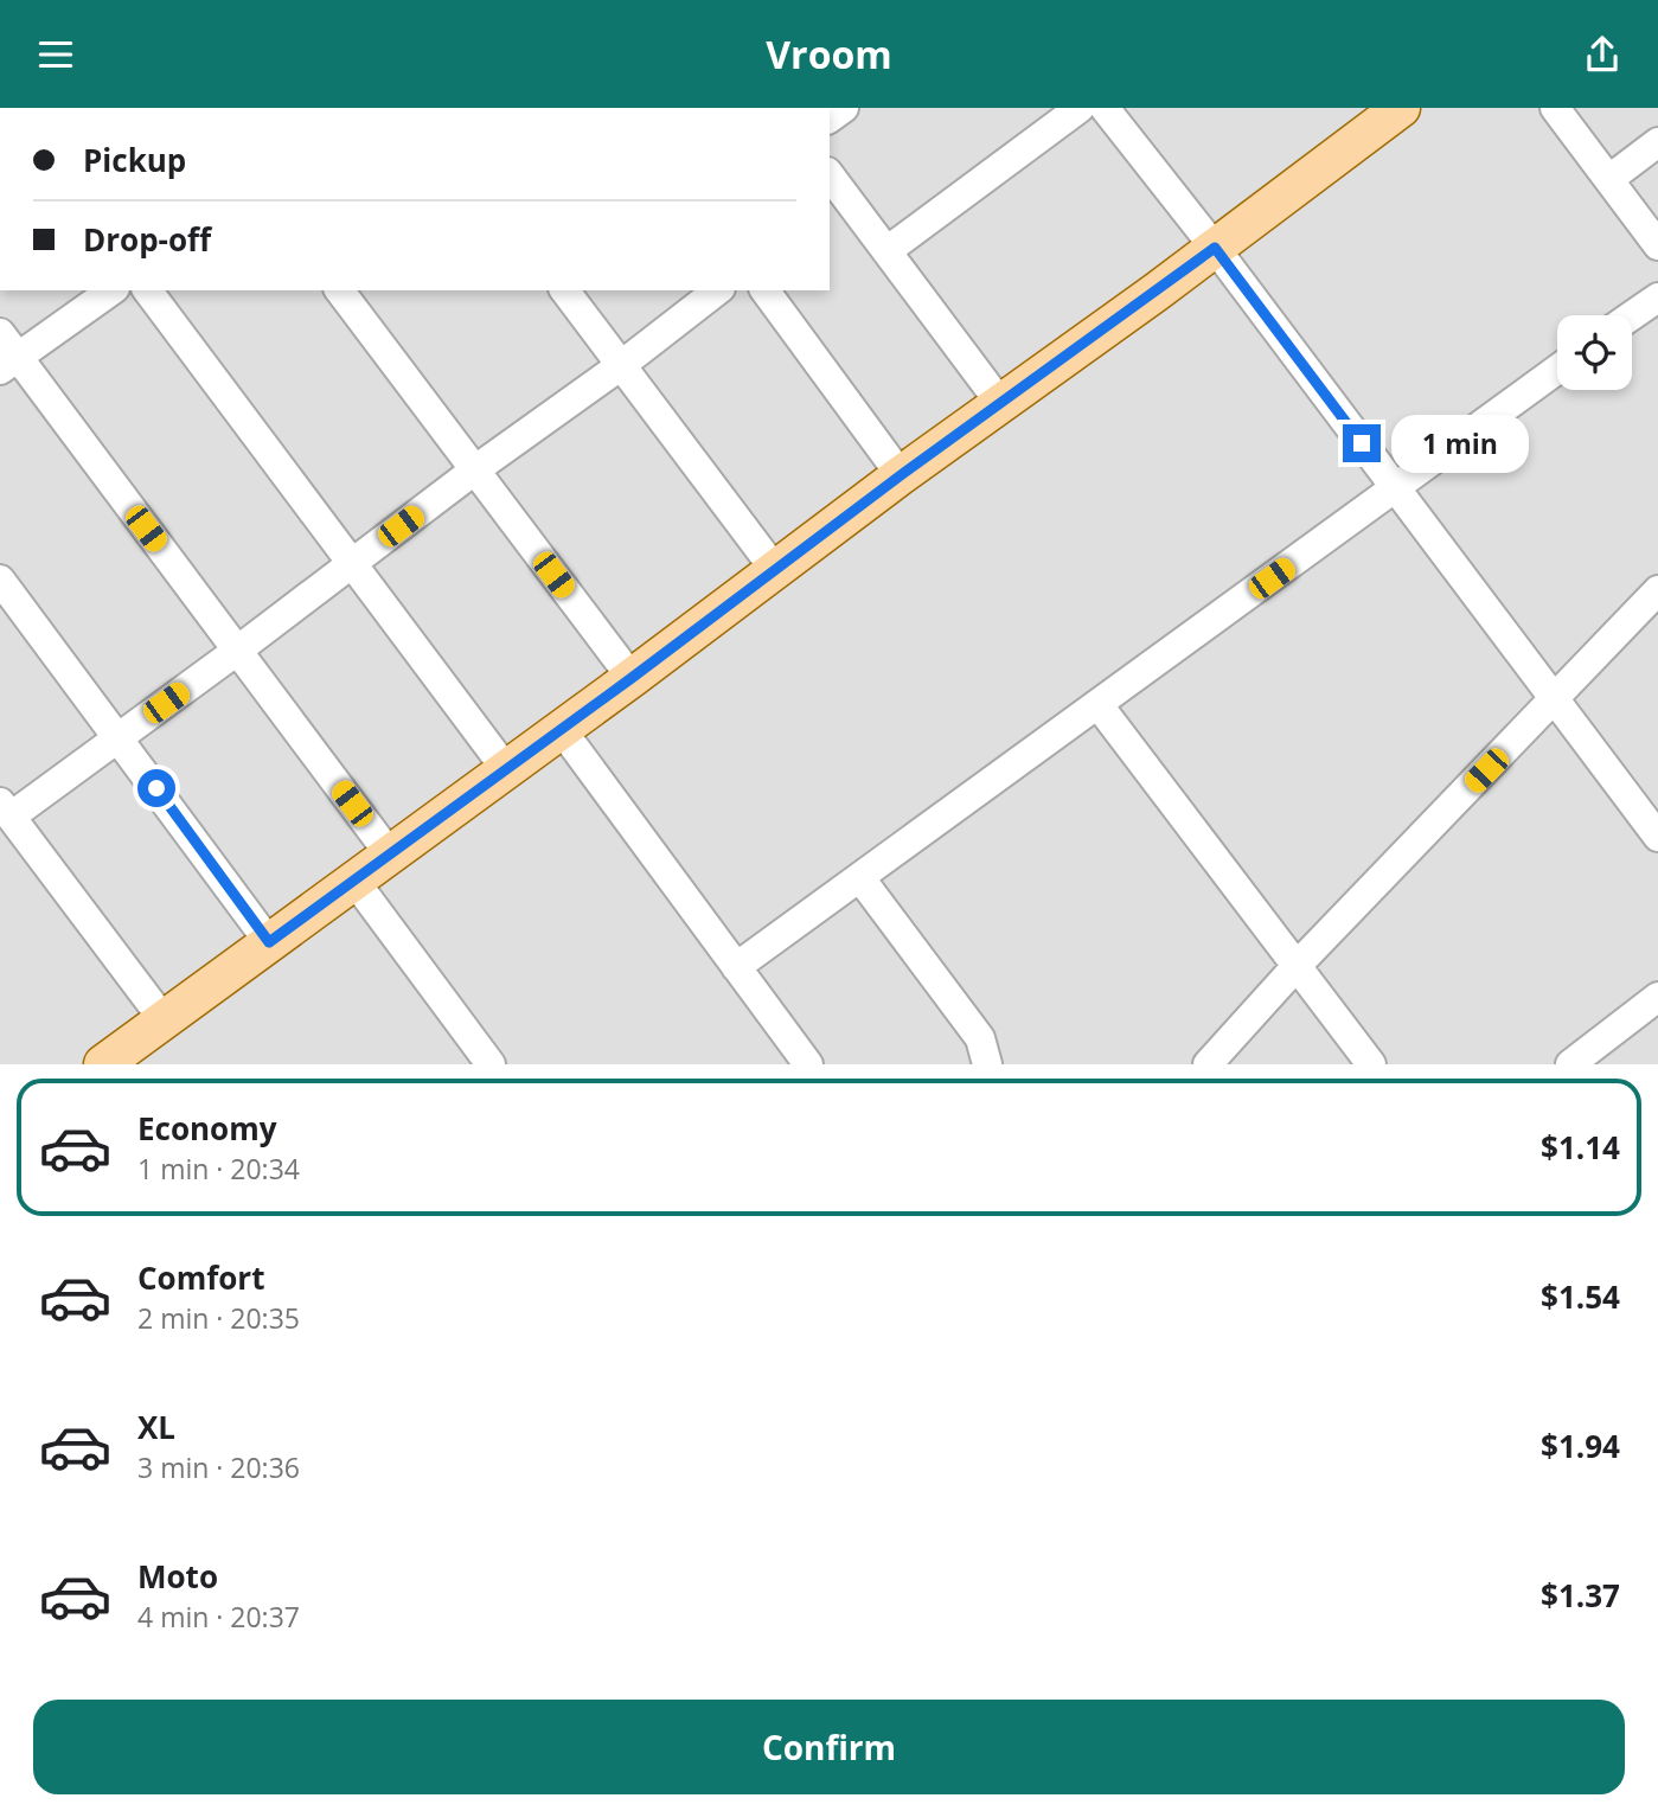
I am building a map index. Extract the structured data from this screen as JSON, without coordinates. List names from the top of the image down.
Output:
{
  "page": {
    "header": "Vroom",
    "banner": ["Pickup", "Drop-off"],
    "bubble": "1 min",
    "list": [
      {
        "name": "Economy",
        "note": "1 min · 20:34",
        "value": "$1.14"
      },
      {
        "name": "Comfort",
        "note": "2 min · 20:35",
        "value": "$1.54"
      },
      {
        "name": "XL",
        "note": "3 min · 20:36",
        "value": "$1.94"
      },
      {
        "name": "Moto",
        "note": "4 min · 20:37",
        "value": "$1.37"
      }
    ],
    "buttons": "Confirm"
  }
}
